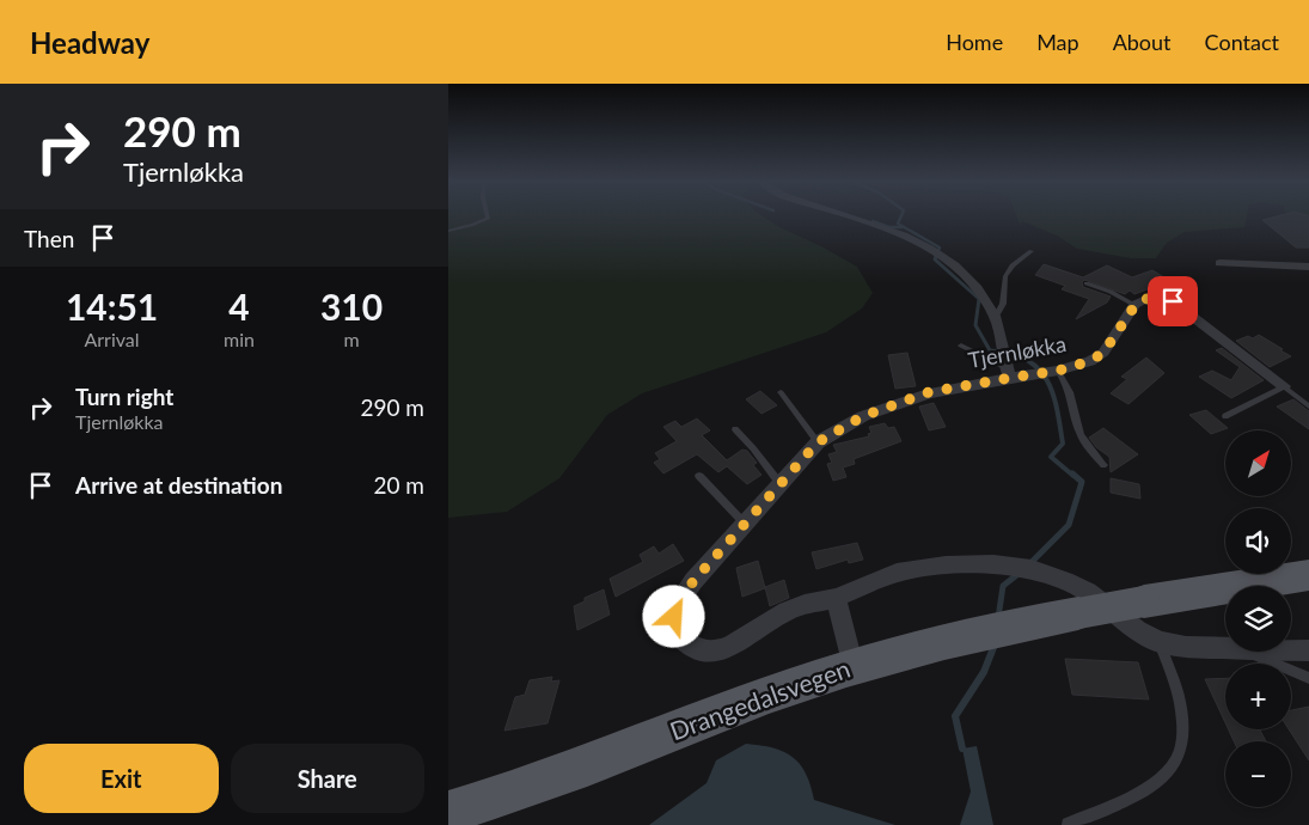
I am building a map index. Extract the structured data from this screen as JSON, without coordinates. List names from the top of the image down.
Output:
{
  "streets": {
    "main road": ["Drangedalsvegen"],
    "street": ["Tjernløkka"]
  },
  "north": "top right",
  "page": {
    "header": "Headway",
    "nav": [
      "Home",
      "Map",
      "About",
      "Contact"
    ],
    "turn": ["290 m", "Tjernløkka"],
    "then": "Then",
    "eta": [
      "14:51",
      "Arrival",
      "4",
      "min",
      "310",
      "m"
    ],
    "list": [
      {
        "name": "Turn right",
        "note": "Tjernløkka",
        "value": "290 m"
      },
      {
        "name": "Arrive at destination",
        "value": "20 m"
      }
    ],
    "map_buttons": ["+", "−"],
    "buttons": ["Exit", "Share"]
  }
}
